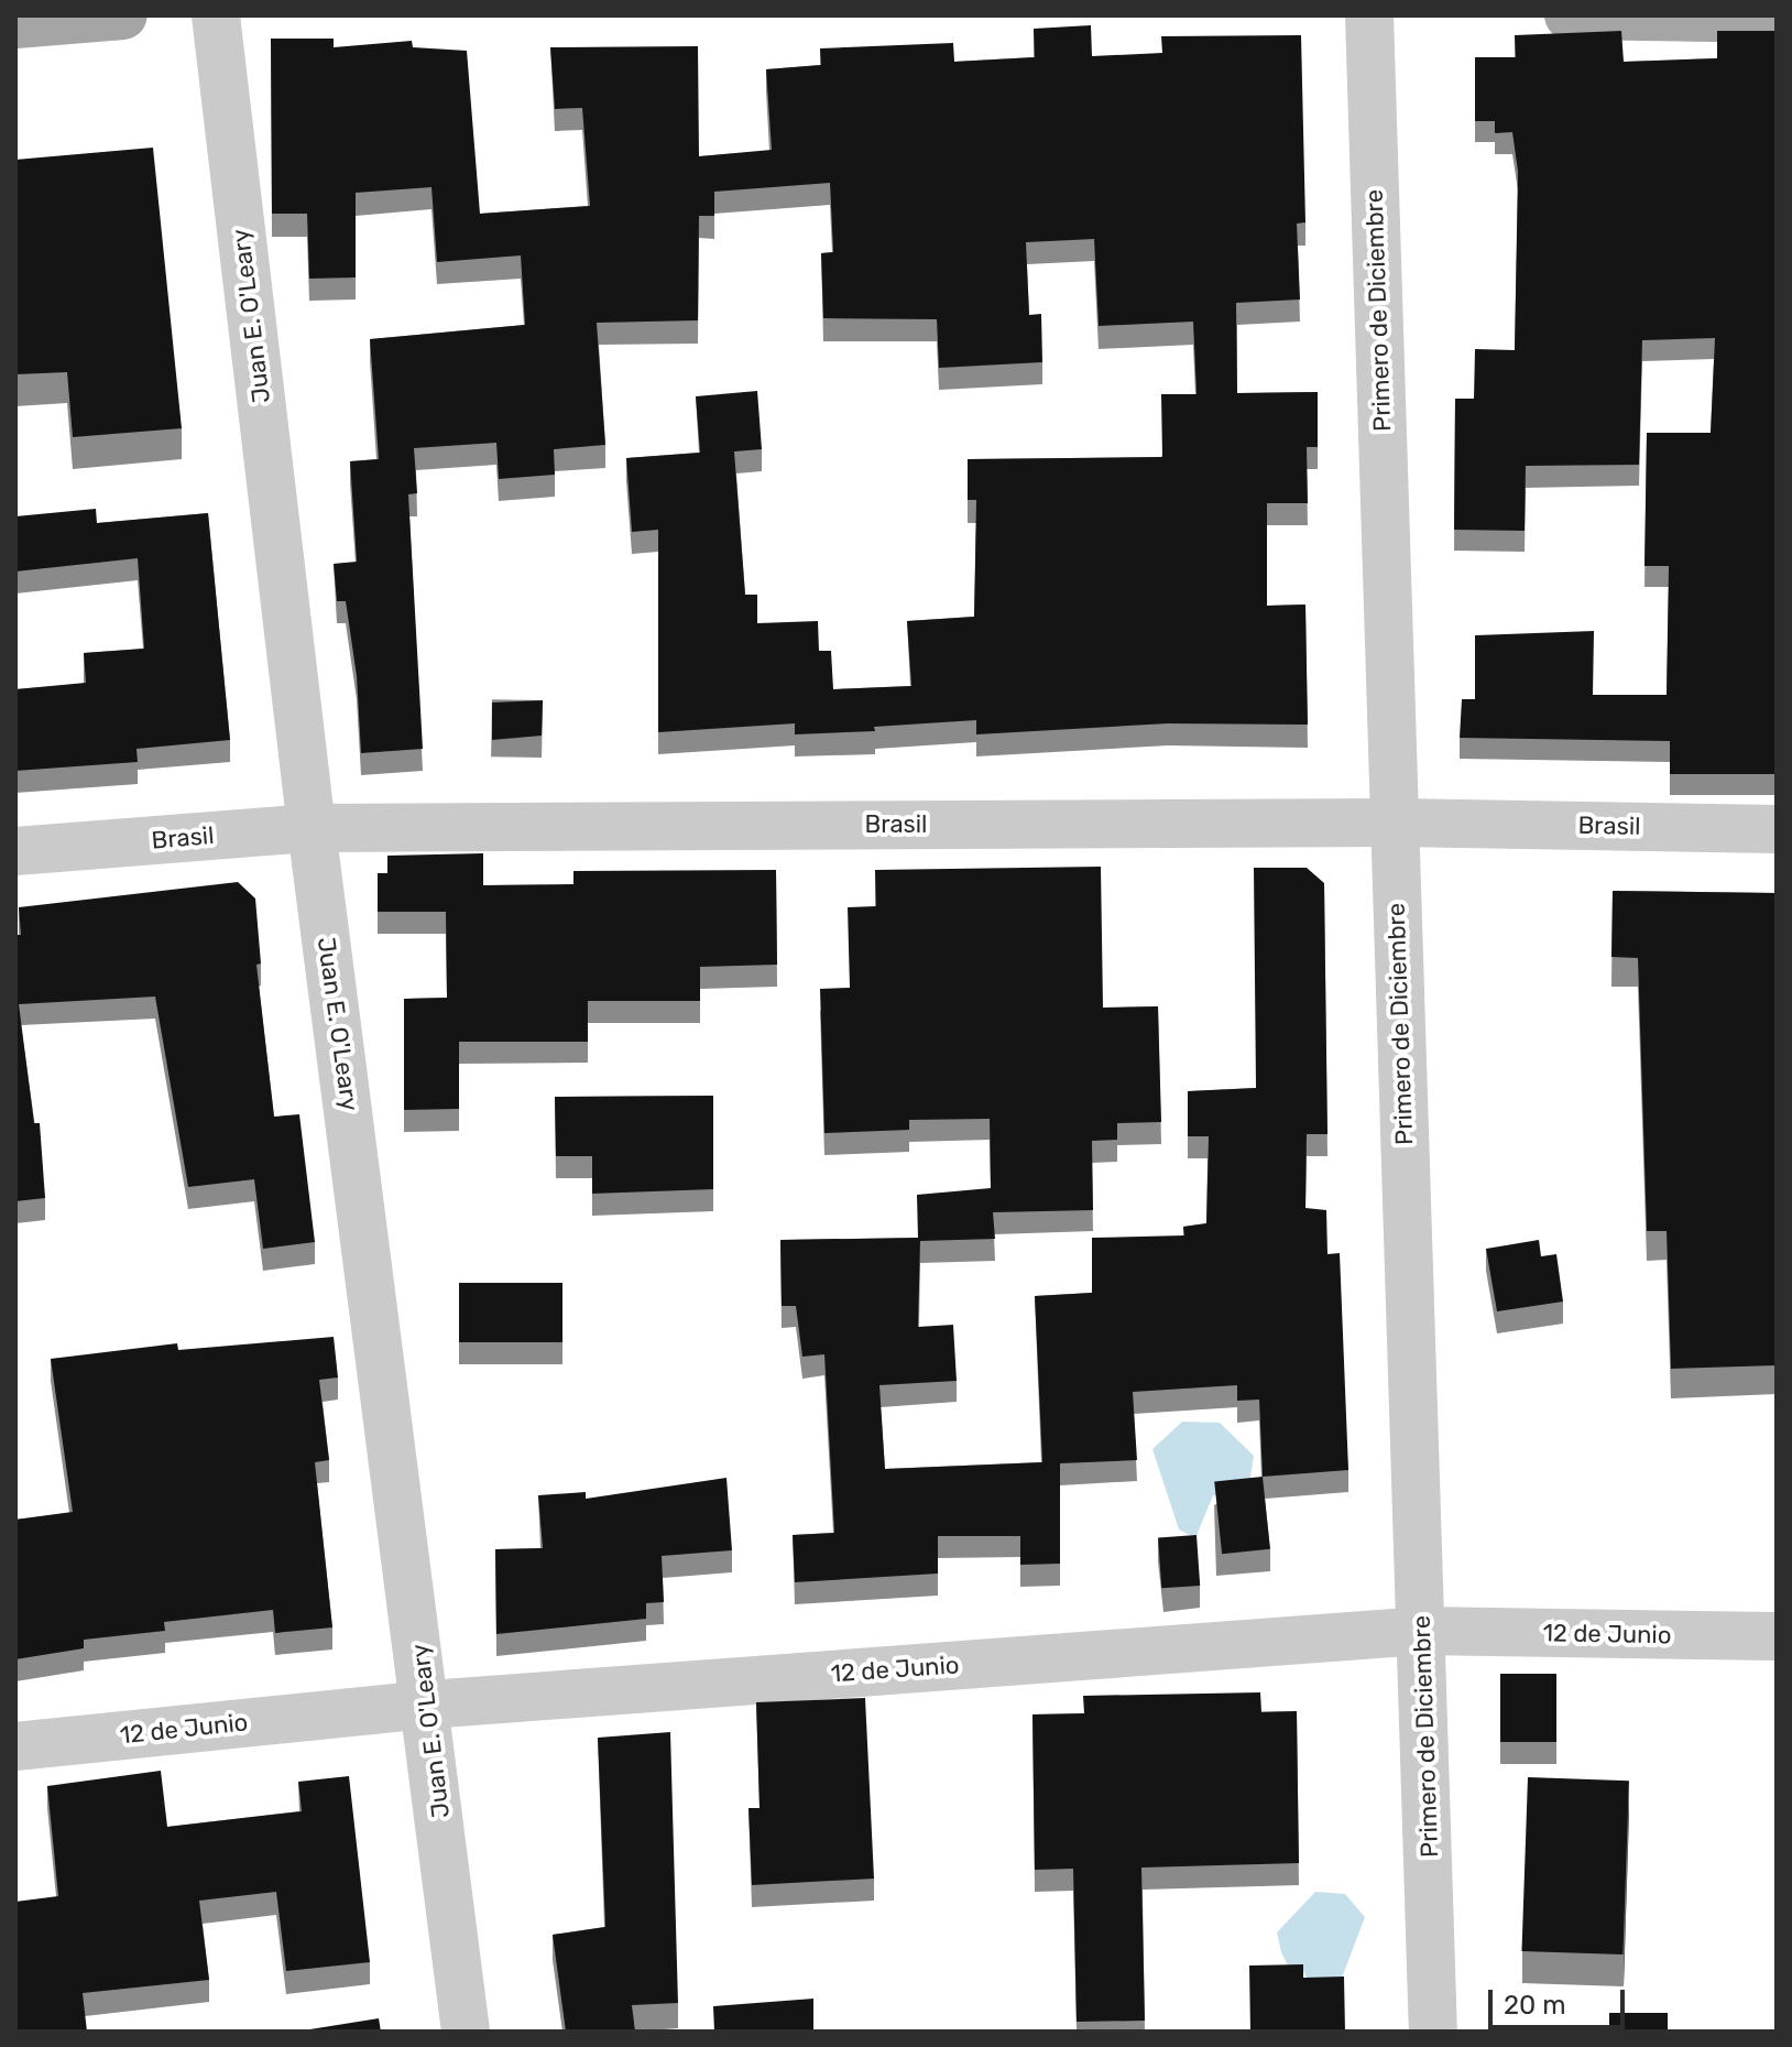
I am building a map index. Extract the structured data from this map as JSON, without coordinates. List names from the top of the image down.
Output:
{
  "streets": {
    "street": [
      "Primero de Diciembre",
      "Juan E. O'Leary",
      "Brasil",
      "12 de Junio"
    ]
  },
  "crossings": [
    ["Primero de Diciembre", "Brasil"],
    ["Primero de Diciembre", "12 de Junio"],
    ["Juan E. O'Leary", "Brasil"],
    ["Juan E. O'Leary", "12 de Junio"]
  ],
  "scale_bar": "20 m"
}
